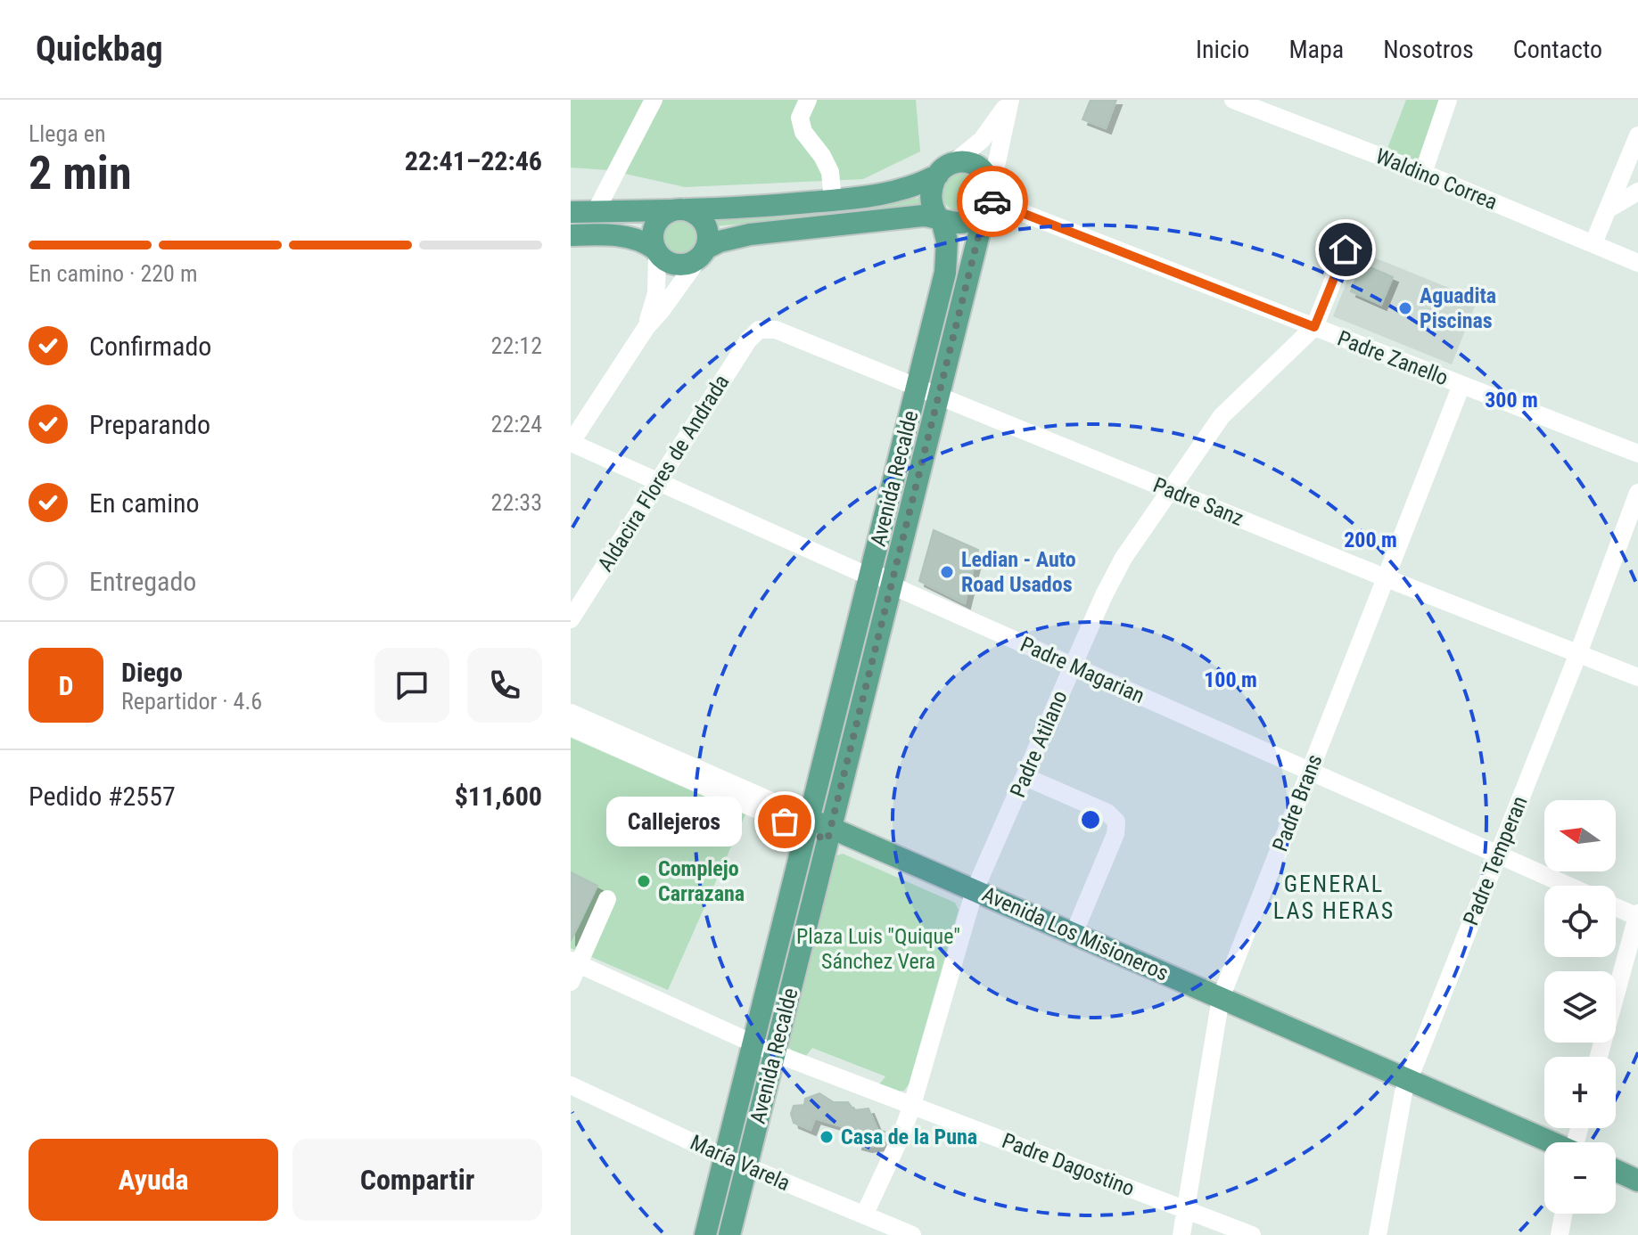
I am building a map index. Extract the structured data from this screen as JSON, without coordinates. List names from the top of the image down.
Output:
{
  "streets": {
    "main road": ["Avenida Recalde", "Avenida Los Misioneros"],
    "street": [
      "Waldino Correa",
      "Padre Zanello",
      "Aldacira Flores de Andrada",
      "Padre Sanz",
      "Padre Magarian",
      "Padre Atilano",
      "Padre Brans",
      "Padre Temperan",
      "María Varela",
      "Padre Dagostino"
    ]
  },
  "crossings": [
    ["Padre Zanello", "Avenida Recalde"],
    ["Padre Zanello", "Padre Atilano"],
    ["Padre Zanello", "Padre Brans"],
    ["Aldacira Flores de Andrada", "Padre Sanz"],
    ["Aldacira Flores de Andrada", "Padre Magarian"],
    ["Avenida Recalde", "Padre Sanz"],
    ["Avenida Recalde", "Padre Magarian"],
    ["Avenida Recalde", "Avenida Los Misioneros"],
    ["Avenida Recalde", "María Varela"],
    ["Avenida Recalde", "Padre Dagostino"],
    ["Padre Sanz", "Padre Atilano"],
    ["Padre Sanz", "Padre Brans"],
    ["Padre Sanz", "Padre Temperan"],
    ["Padre Magarian", "Padre Atilano"],
    ["Padre Magarian", "Padre Brans"],
    ["Padre Magarian", "Padre Temperan"],
    ["Padre Atilano", "Avenida Los Misioneros"],
    ["Padre Atilano", "María Varela"],
    ["Padre Atilano", "Padre Dagostino"],
    ["Padre Brans", "Avenida Los Misioneros"],
    ["Padre Brans", "Padre Dagostino"],
    ["Padre Temperan", "Avenida Los Misioneros"]
  ],
  "districts": ["GENERAL LAS HERAS"],
  "parks": ["Plaza Luis \"Quique\" Sánchez Vera"],
  "places": [
    "Aguadita Piscinas",
    "Ledian - Auto Road Usados",
    "Callejeros",
    "Complejo Carrazana",
    "Casa de la Puna"
  ],
  "north": "left",
  "page": {
    "header": "Quickbag",
    "nav": [
      "Inicio",
      "Mapa",
      "Nosotros",
      "Contacto"
    ],
    "heading": ["2 min", "Llega en", "22:41–22:46"],
    "panel": [
      "Diego",
      "Repartidor · 4.6",
      "Pedido #2557",
      "$11,600"
    ],
    "bar": "En camino · 220 m",
    "list": [
      ["Confirmado", "22:12"],
      ["Preparando", "22:24"],
      ["En camino", "22:33"],
      "Entregado"
    ],
    "round": "D",
    "bubble": "Callejeros",
    "map_buttons": ["+", "−"],
    "buttons": ["Ayuda", "Compartir"]
  },
  "rings": ["300 m", "200 m", "100 m"]
}
